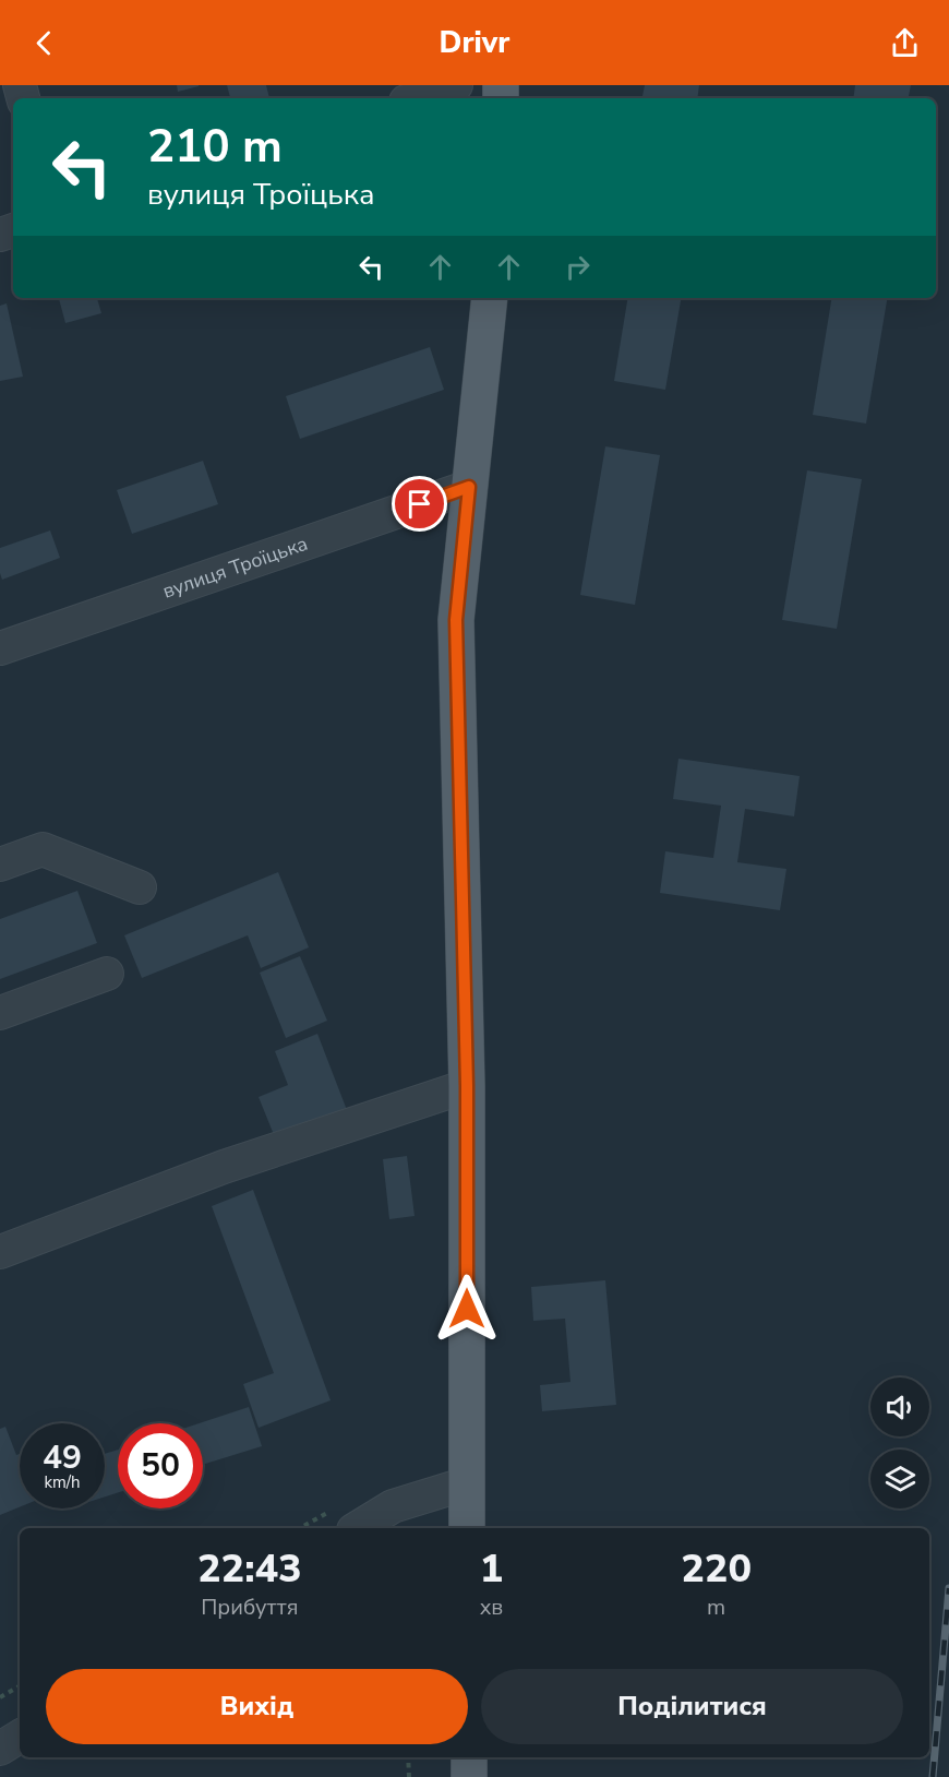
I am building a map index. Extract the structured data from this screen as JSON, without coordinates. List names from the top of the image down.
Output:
{
  "streets": {
    "street": ["вулиця Троїцька"]
  },
  "page": {
    "header": "Drivr",
    "turn": ["210 m", "вулиця Троїцька"],
    "speed": "49 km/h",
    "limit": "50",
    "eta": [
      "22:43",
      "Прибуття",
      "1",
      "хв",
      "220",
      "m"
    ],
    "buttons": ["Вихід", "Поділитися"]
  }
}
